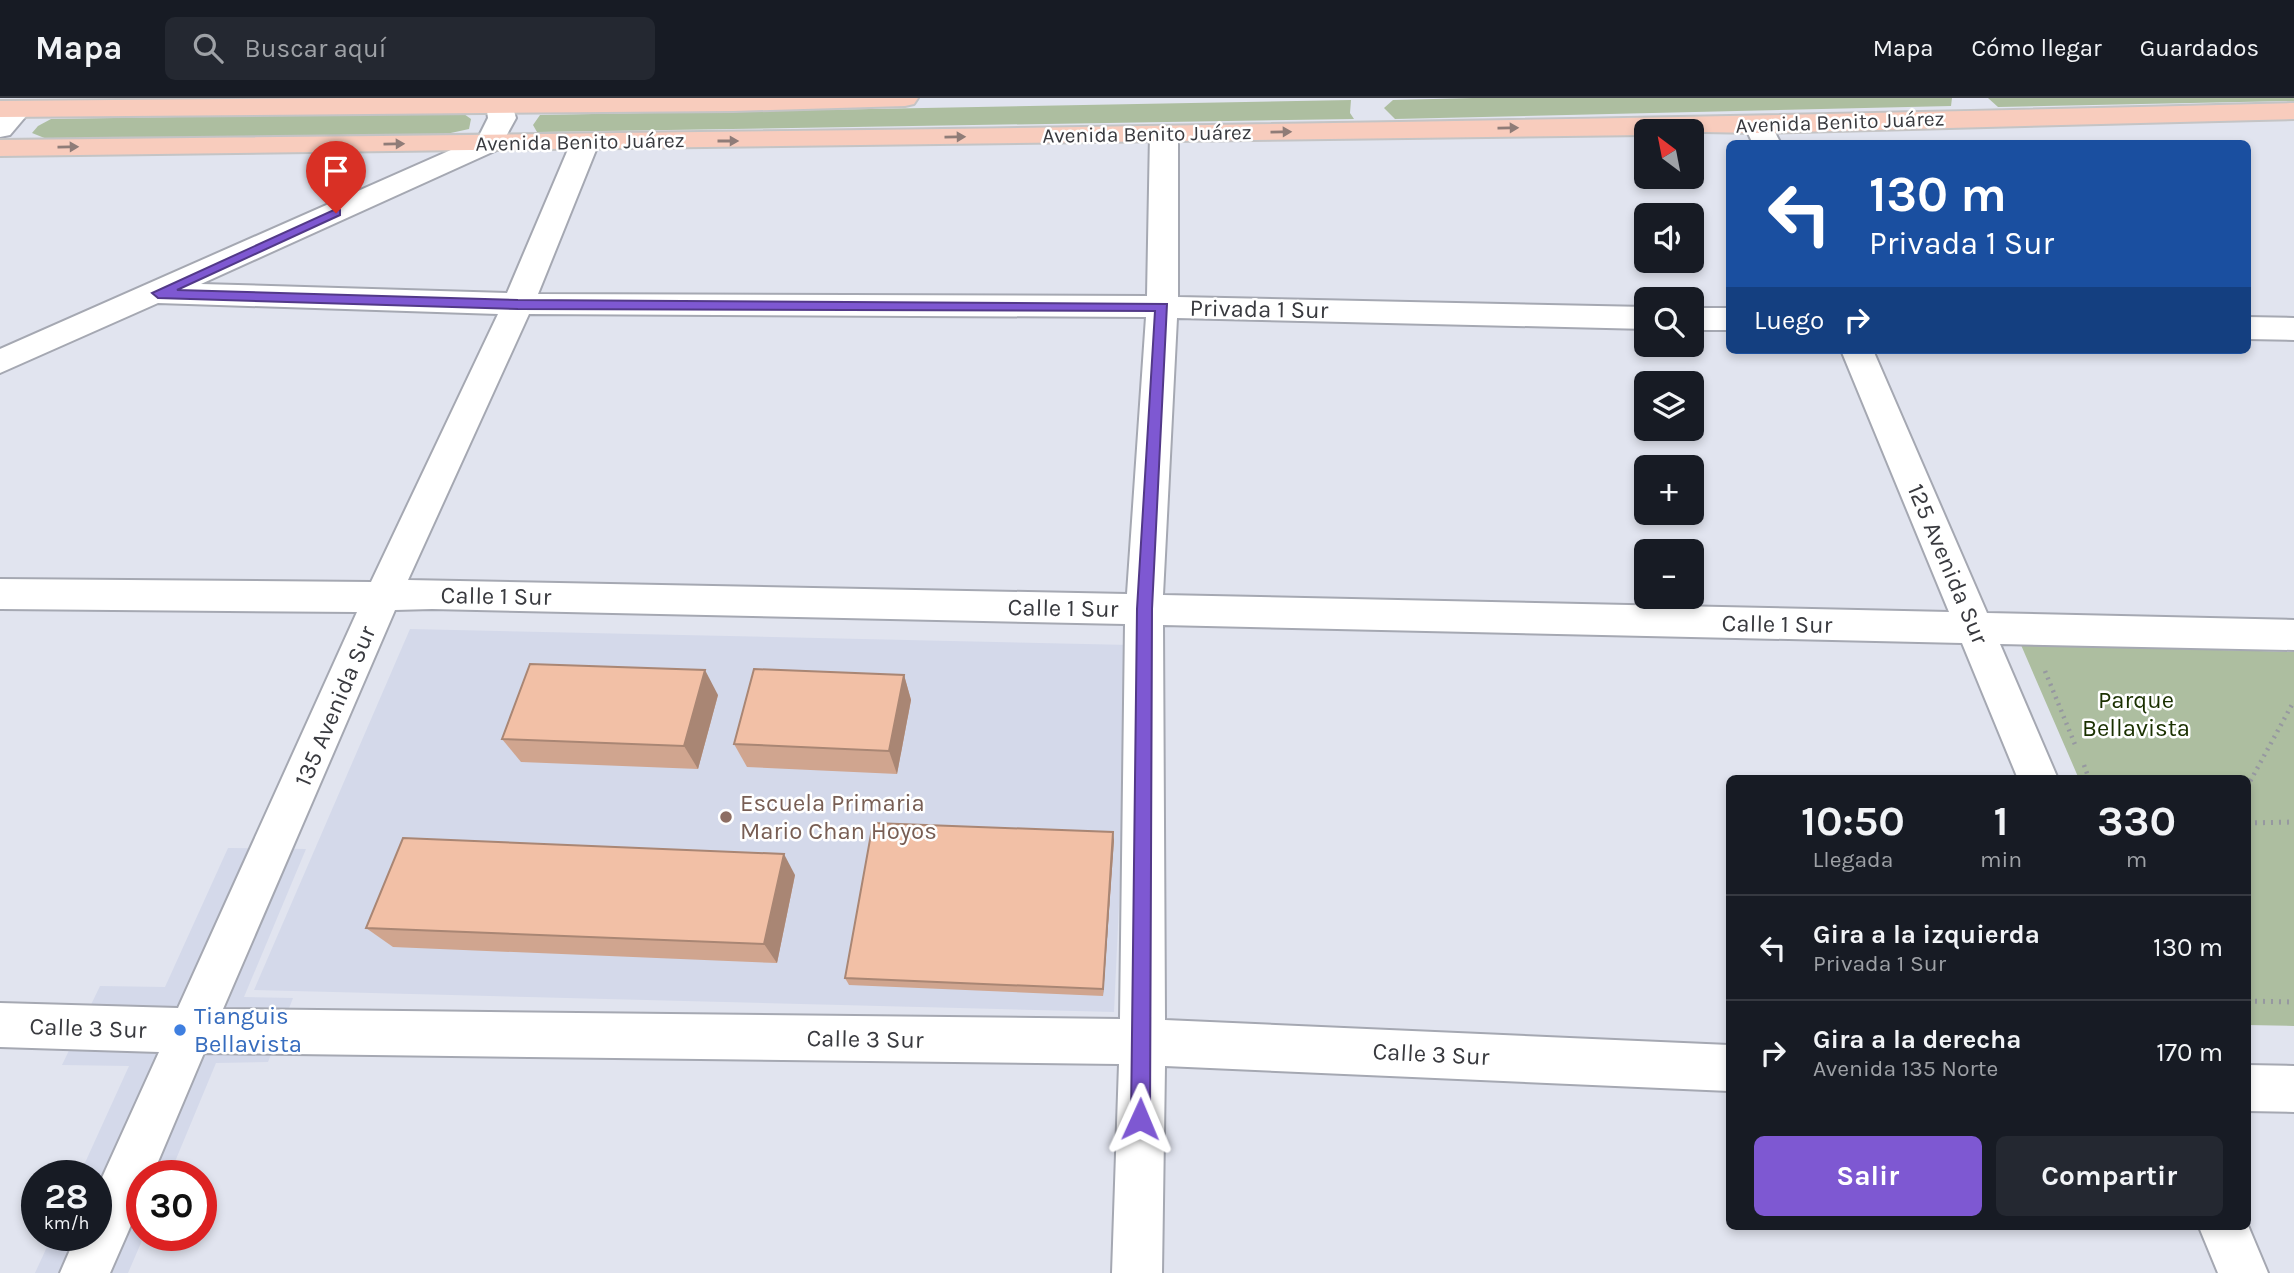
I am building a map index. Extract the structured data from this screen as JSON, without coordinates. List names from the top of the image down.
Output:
{
  "streets": {
    "main road": ["Avenida Benito Juárez"],
    "street": [
      "Privada 1 Sur",
      "125 Avenida Sur",
      "Calle 1 Sur",
      "135 Avenida Sur",
      "Calle 3 Sur"
    ]
  },
  "crossings": [
    ["Avenida Benito Juárez", "135 Avenida Sur"],
    ["Privada 1 Sur", "135 Avenida Sur"],
    ["125 Avenida Sur", "Calle 1 Sur"],
    ["Calle 1 Sur", "135 Avenida Sur"],
    ["135 Avenida Sur", "Calle 3 Sur"]
  ],
  "parks": ["Parque Bellavista"],
  "places": ["Escuela Primaria Mario Chan Hoyos", "Tianguis Bellavista"],
  "north": "top left",
  "page": {
    "header": "Mapa",
    "search": "Buscar aquí",
    "nav": ["Mapa", "Cómo llegar", "Guardados"],
    "map_buttons": ["+", "−"],
    "turn": ["130 m", "Privada 1 Sur"],
    "then": "Luego",
    "eta": [
      "10:50",
      "Llegada",
      "1",
      "min",
      "330",
      "m"
    ],
    "list": [
      {
        "name": "Gira a la izquierda",
        "note": "Privada 1 Sur",
        "value": "130 m"
      },
      {
        "name": "Gira a la derecha",
        "note": "Avenida 135 Norte",
        "value": "170 m"
      }
    ],
    "buttons": ["Salir", "Compartir"],
    "speed": "28 km/h",
    "limit": "30"
  }
}
